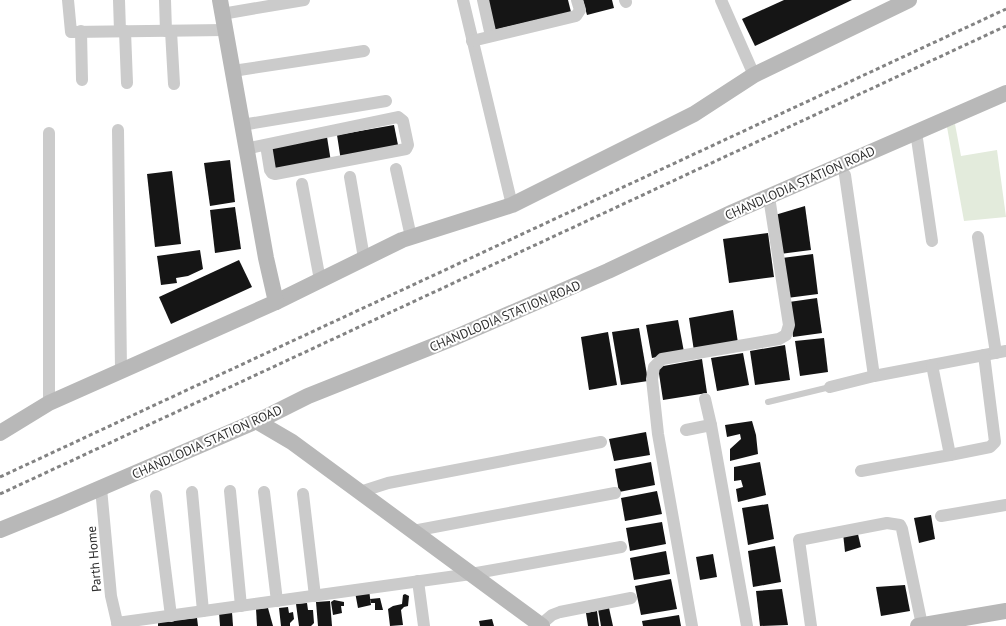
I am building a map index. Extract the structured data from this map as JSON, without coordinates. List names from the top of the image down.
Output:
{
  "streets": {
    "street": ["CHANDLODIA STATION ROAD", "Parth Home"]
  },
  "crossings": [
    ["CHANDLODIA STATION ROAD", "Parth Home"]
  ]
}
